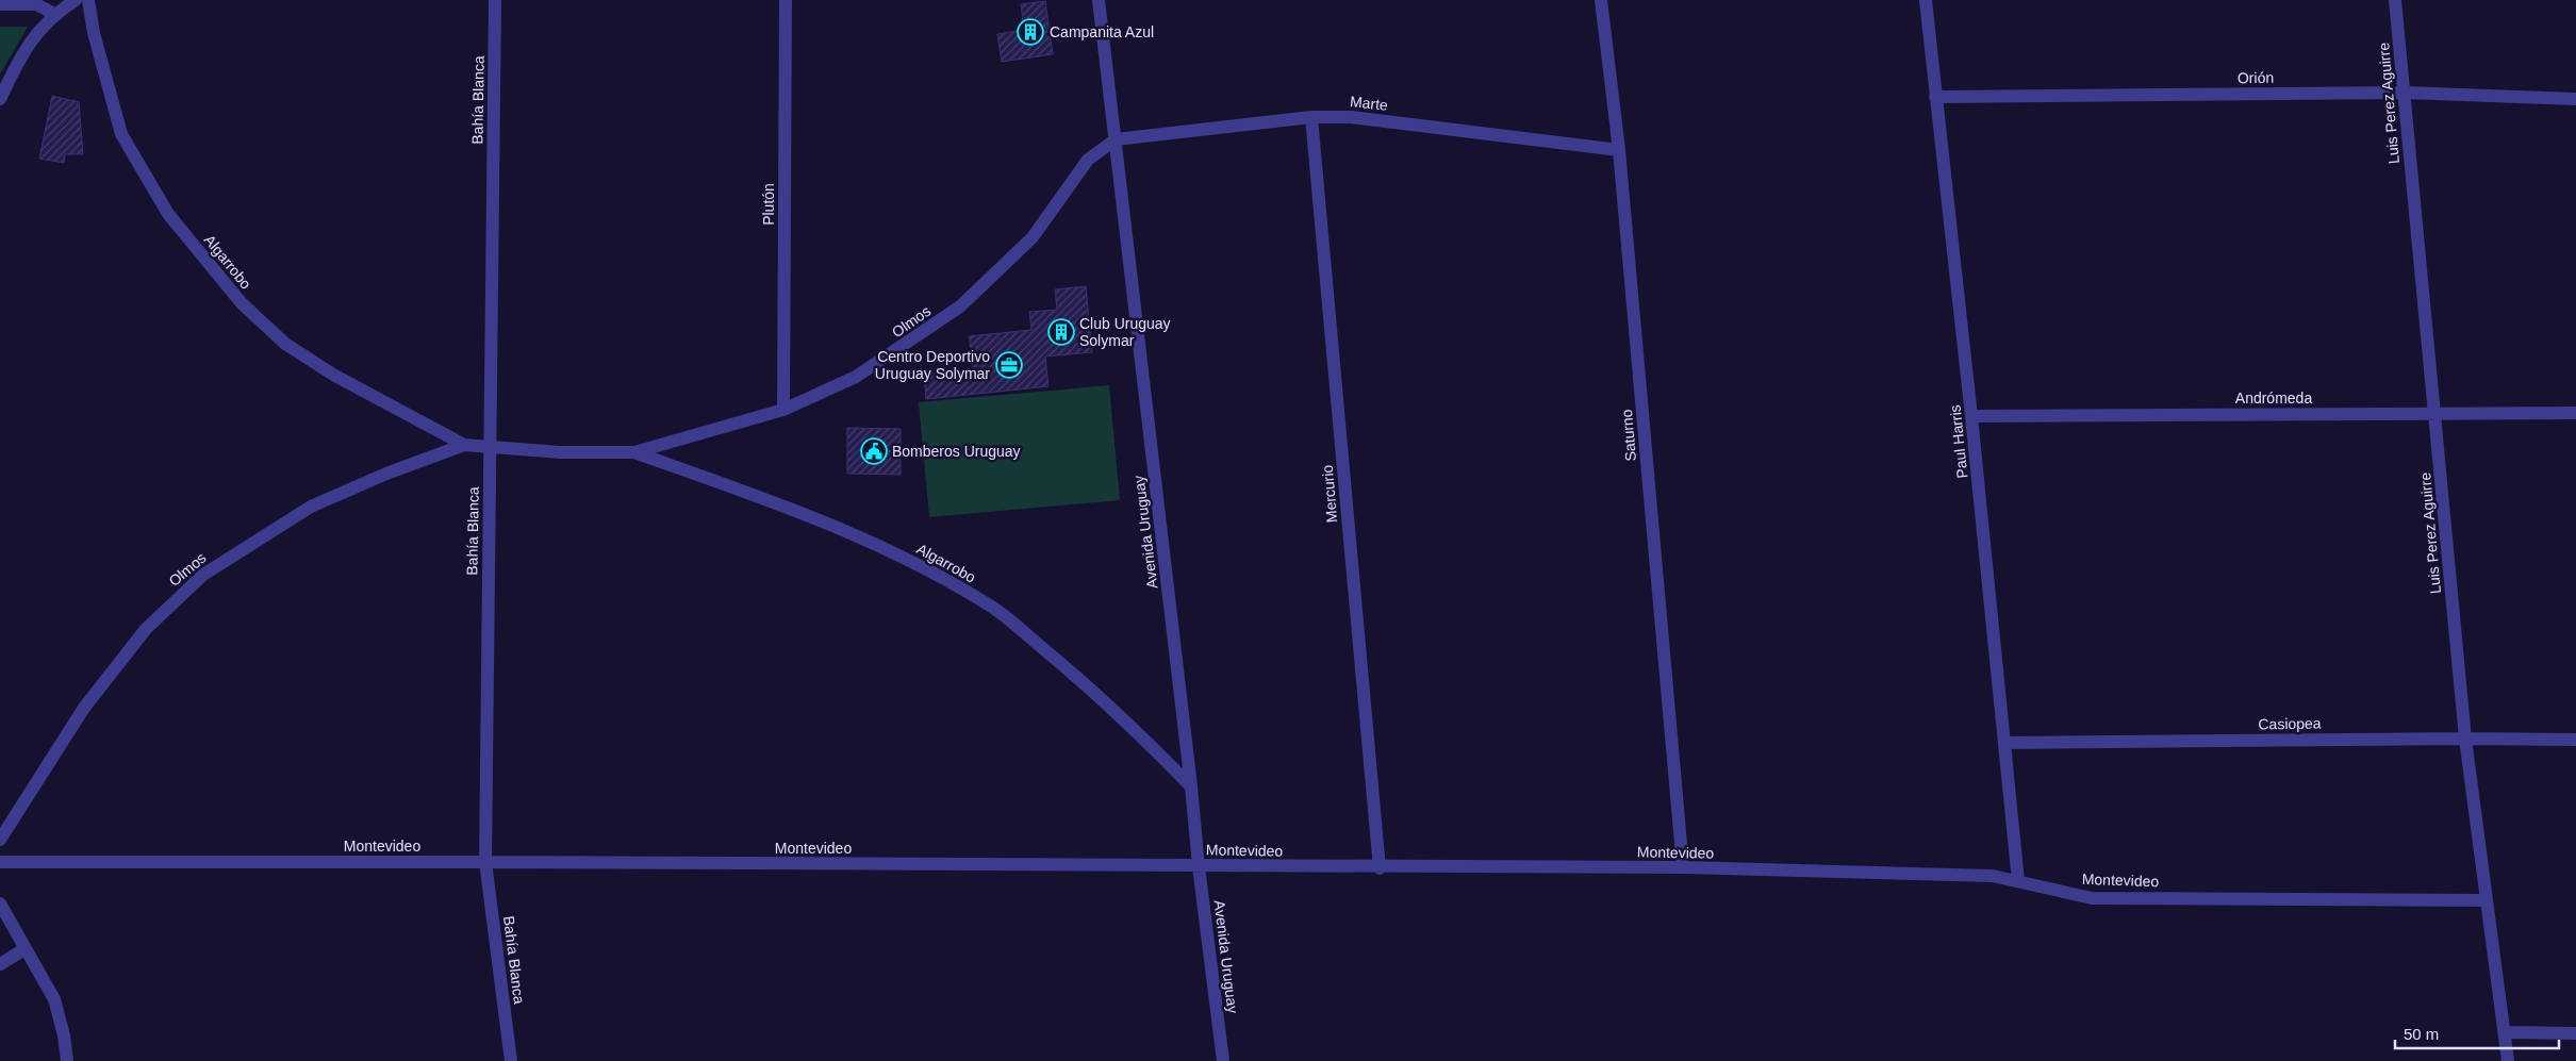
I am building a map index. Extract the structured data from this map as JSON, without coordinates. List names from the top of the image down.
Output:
{
  "streets": {
    "street": [
      "Orión",
      "Bahía Blanca",
      "Marte",
      "Luis Perez Aguirre",
      "Plutón",
      "Algarrobo",
      "Olmos",
      "Andrómeda",
      "Saturno",
      "Paul Harris",
      "Mercurio",
      "Avenida Uruguay",
      "Casiopea",
      "Montevideo"
    ]
  },
  "crossings": [
    ["Orión", "Luis Perez Aguirre"],
    ["Orión", "Paul Harris"],
    ["Bahía Blanca", "Olmos"],
    ["Bahía Blanca", "Montevideo"],
    ["Marte", "Olmos"],
    ["Marte", "Saturno"],
    ["Marte", "Mercurio"],
    ["Marte", "Avenida Uruguay"],
    ["Luis Perez Aguirre", "Andrómeda"],
    ["Luis Perez Aguirre", "Casiopea"],
    ["Luis Perez Aguirre", "Montevideo"],
    ["Plutón", "Olmos"],
    ["Algarrobo", "Olmos"],
    ["Algarrobo", "Avenida Uruguay"],
    ["Olmos", "Avenida Uruguay"],
    ["Andrómeda", "Paul Harris"],
    ["Saturno", "Montevideo"],
    ["Paul Harris", "Casiopea"],
    ["Paul Harris", "Montevideo"],
    ["Mercurio", "Montevideo"],
    ["Avenida Uruguay", "Montevideo"]
  ],
  "places": {
    "building": ["Campanita Azul", "Club Uruguay Solymar"],
    "office": ["Centro Deportivo Uruguay Solymar"],
    "public building": ["Bomberos Uruguay"]
  },
  "scale_bar": "50 m"
}
